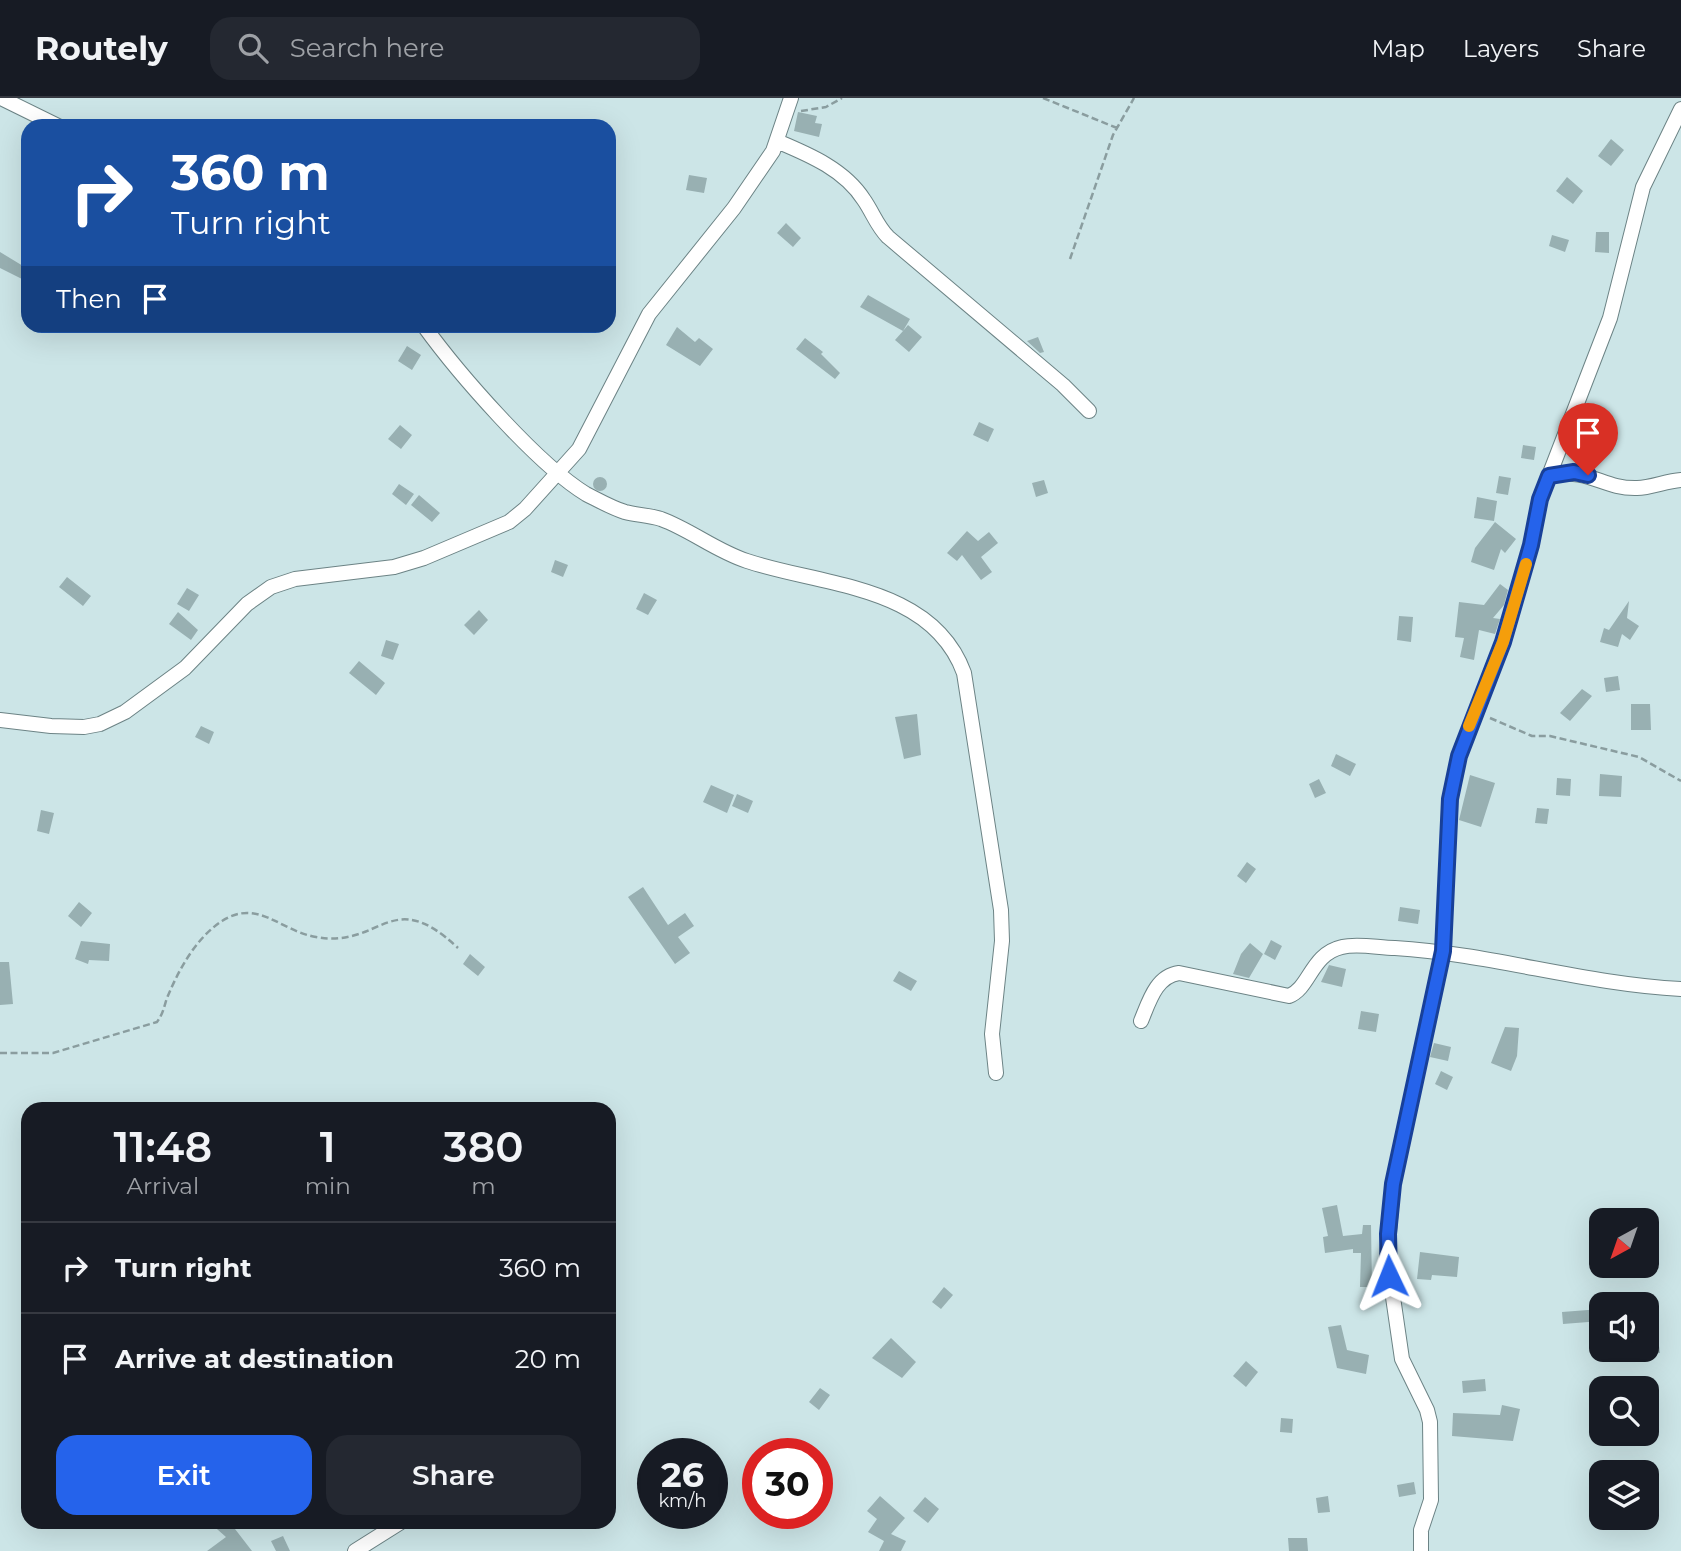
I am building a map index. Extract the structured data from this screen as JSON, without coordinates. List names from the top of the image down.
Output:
{
  "north": "bottom left",
  "page": {
    "header": "Routely",
    "search": "Search here",
    "nav": ["Map", "Layers", "Share"],
    "turn": ["360 m", "Turn right"],
    "then": "Then",
    "eta": [
      "11:48",
      "Arrival",
      "1",
      "min",
      "380",
      "m"
    ],
    "list": [
      {
        "name": "Turn right",
        "value": "360 m"
      },
      {
        "name": "Arrive at destination",
        "value": "20 m"
      }
    ],
    "buttons": ["Exit", "Share"],
    "speed": "26 km/h",
    "limit": "30"
  }
}
